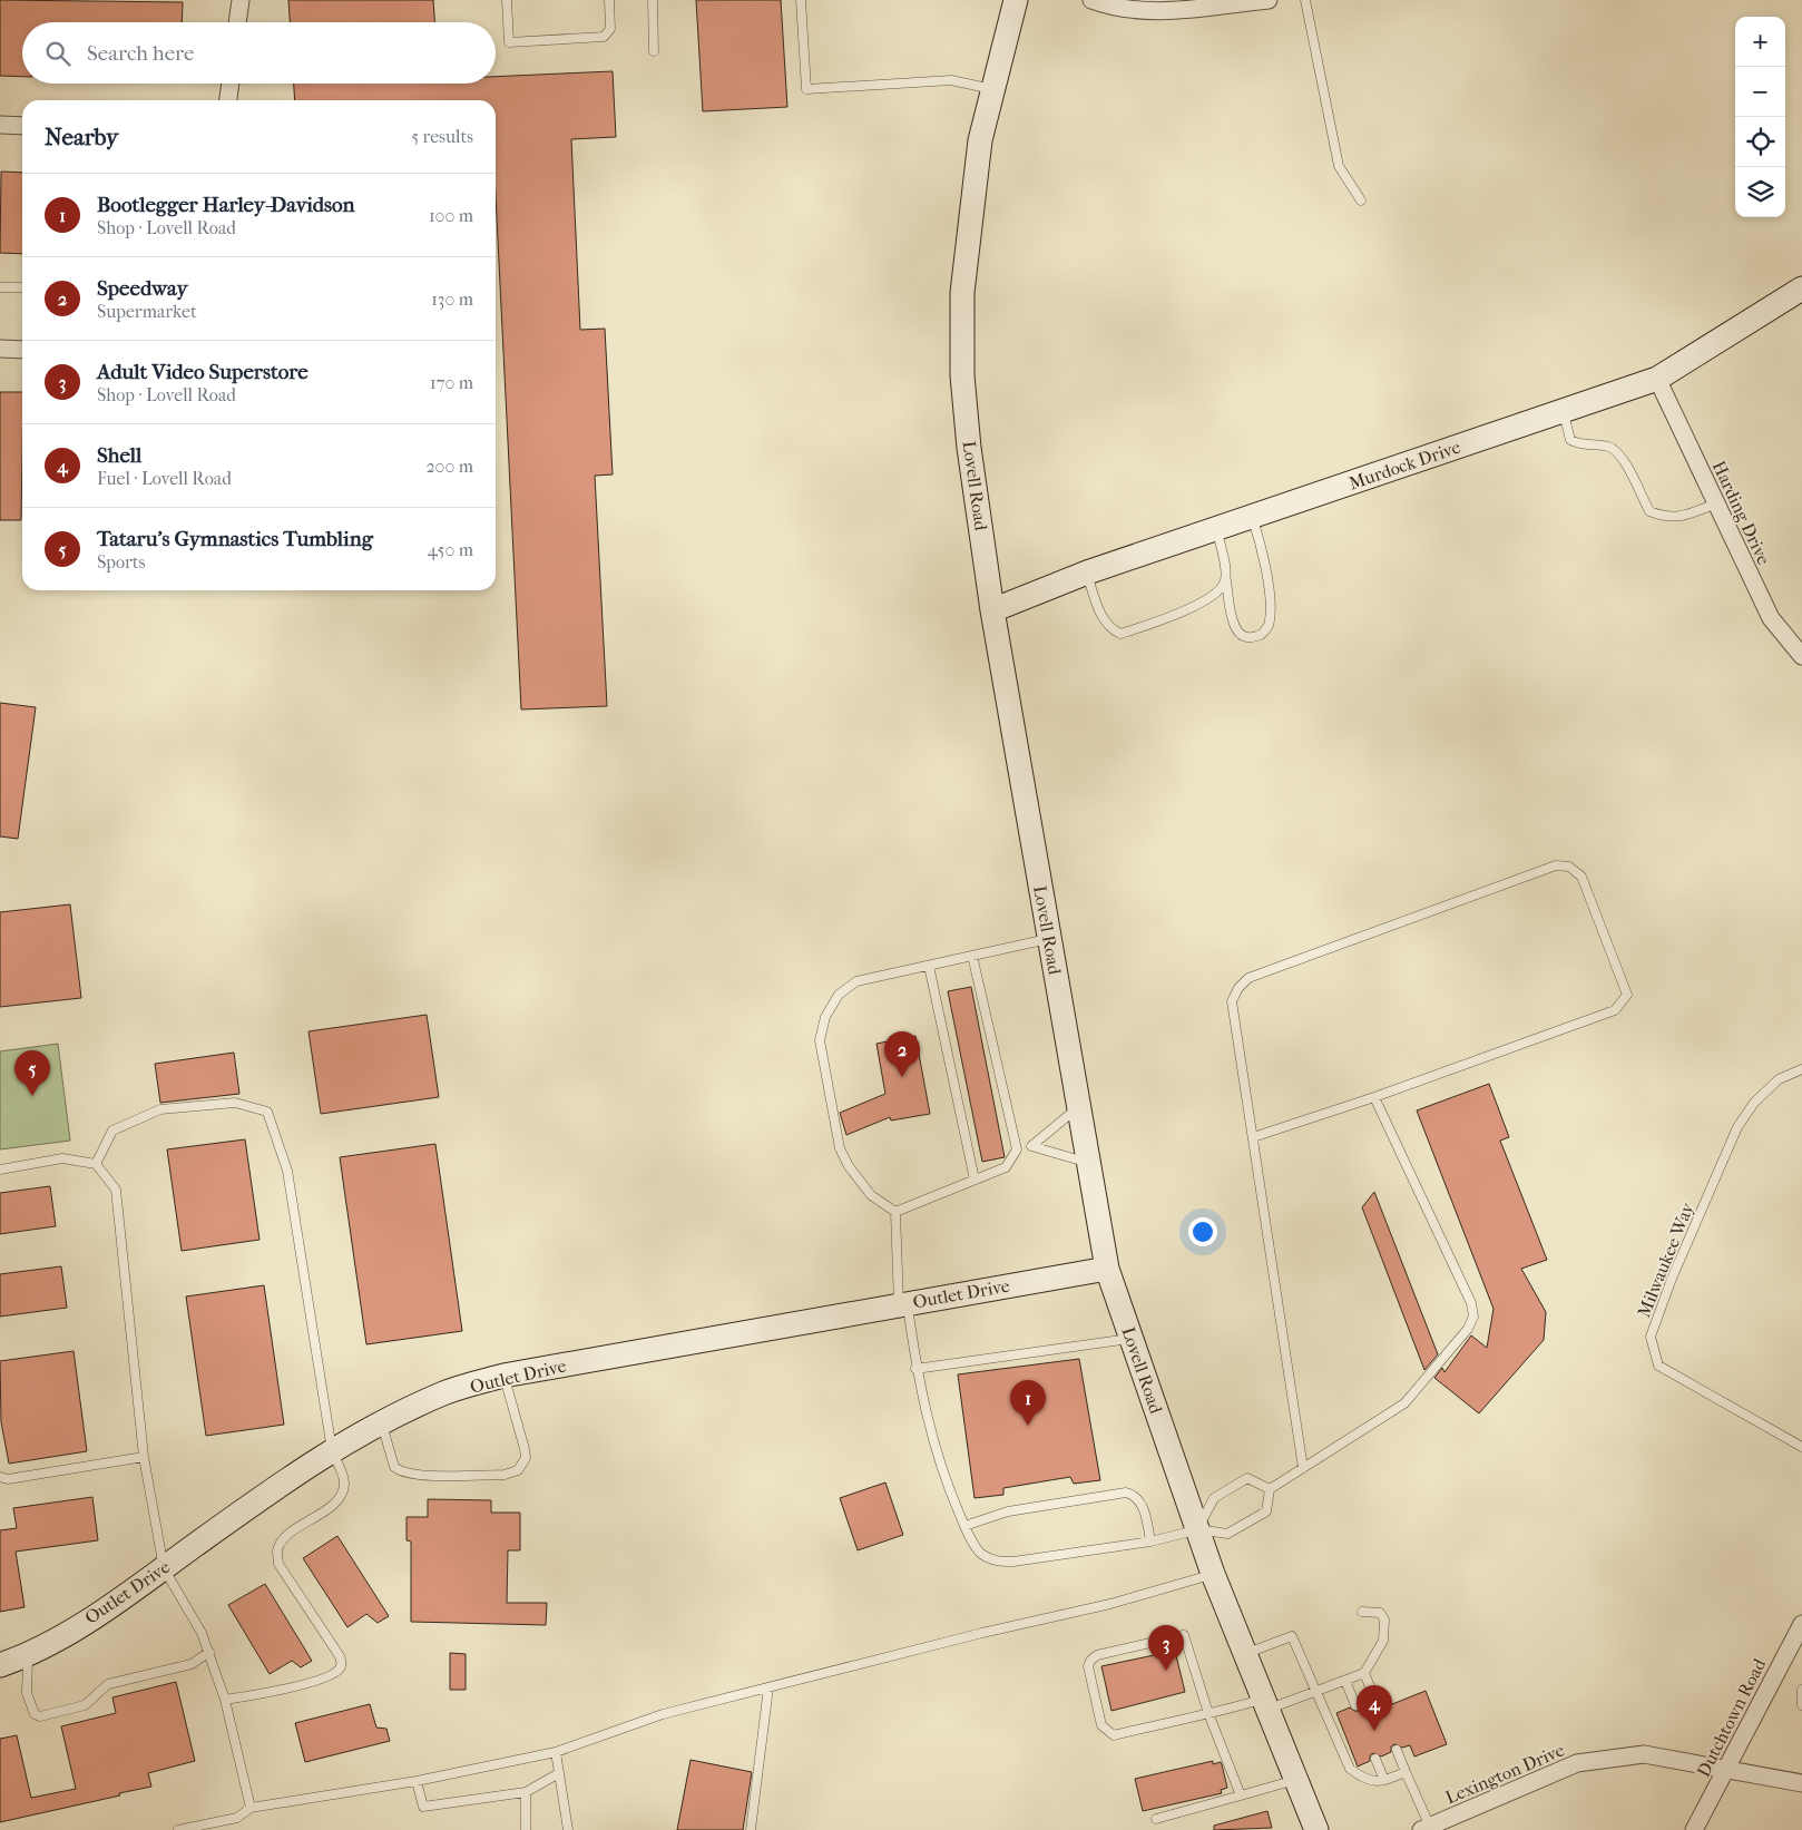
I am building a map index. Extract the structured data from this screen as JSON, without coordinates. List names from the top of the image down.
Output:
{
  "streets": {
    "main road": ["Murdock Drive", "Lovell Road", "Outlet Drive"],
    "street": ["Harding Drive", "Dutchtown Road", "Lexington Drive"],
    "lane": ["Milwaukee Way"]
  },
  "crossings": [
    ["Murdock Drive", "Lovell Road"],
    ["Murdock Drive", "Harding Drive"],
    ["Lovell Road", "Outlet Drive"],
    ["Dutchtown Road", "Lexington Drive"]
  ],
  "page": {
    "map_buttons": ["+", "−"],
    "search": "Search here",
    "heading": ["Nearby", "5 results"],
    "list": [
      {
        "mark": "1",
        "name": "Bootlegger Harley-Davidson",
        "note": "Shop · Lovell Road",
        "value": "100 m"
      },
      {
        "mark": "2",
        "name": "Speedway",
        "note": "Supermarket",
        "value": "130 m"
      },
      {
        "mark": "3",
        "name": "Adult Video Superstore",
        "note": "Shop · Lovell Road",
        "value": "170 m"
      },
      {
        "mark": "4",
        "name": "Shell",
        "note": "Fuel · Lovell Road",
        "value": "200 m"
      },
      {
        "mark": "5",
        "name": "Tataru's Gymnastics Tumbling",
        "note": "Sports",
        "value": "450 m"
      }
    ],
    "pins": [
      "2",
      "5",
      "1",
      "3",
      "4"
    ]
  }
}
